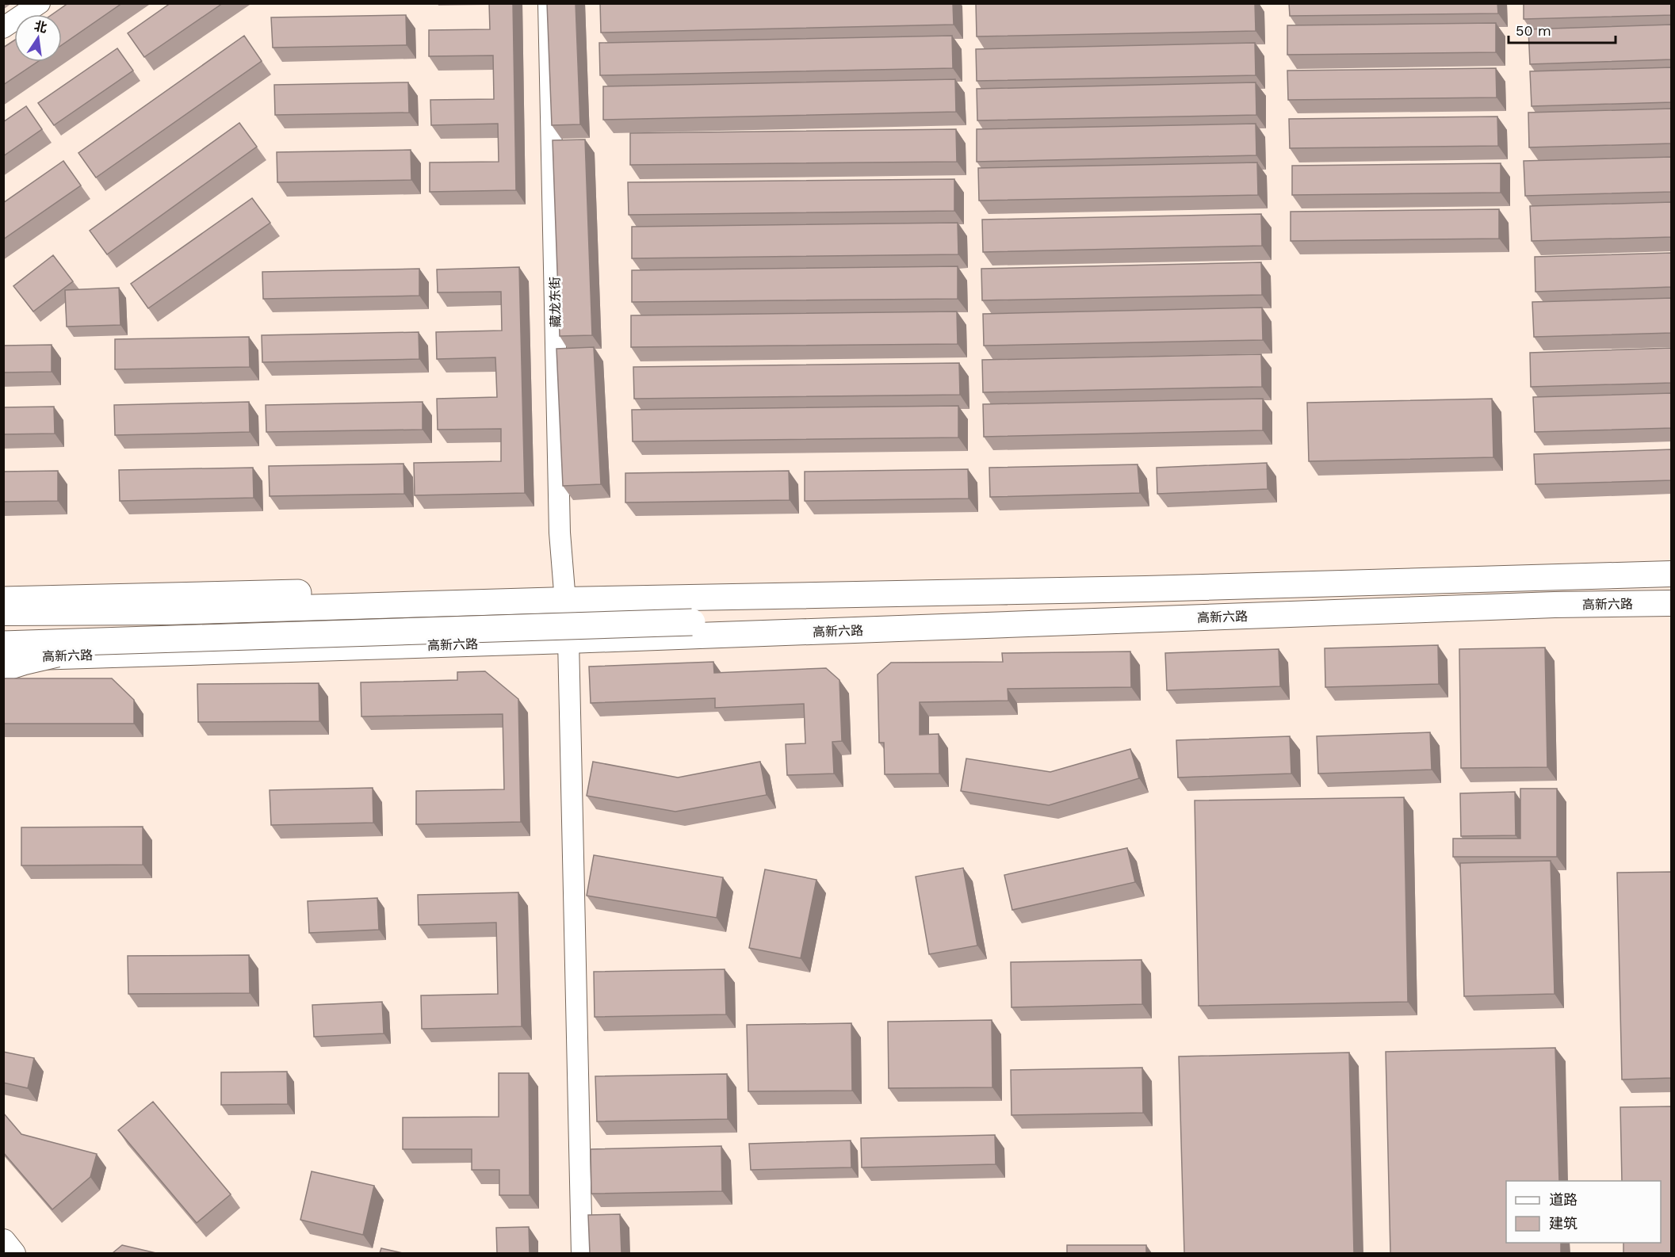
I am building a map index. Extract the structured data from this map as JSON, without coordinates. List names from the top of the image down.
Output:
{
  "streets": {
    "main road": ["高新六路"],
    "street": ["藏龙东街"]
  },
  "crossings": [
    ["藏龙东街", "高新六路"]
  ],
  "legend": ["道路", "建筑"],
  "scale_bar": "50 m",
  "north": "top"
}
